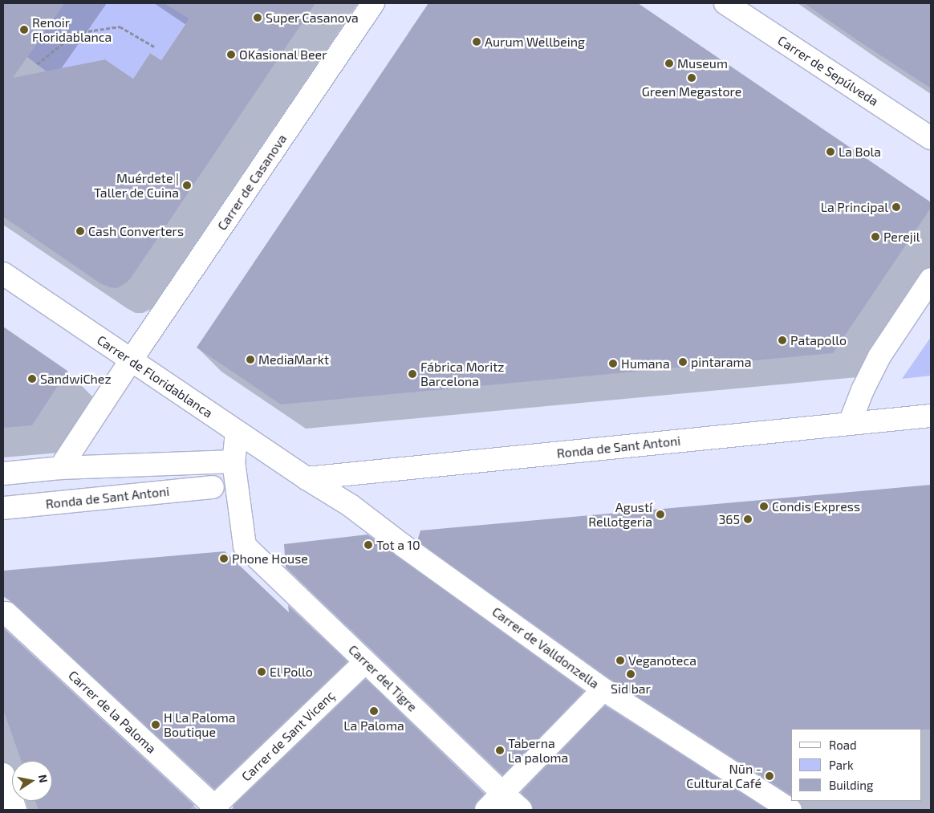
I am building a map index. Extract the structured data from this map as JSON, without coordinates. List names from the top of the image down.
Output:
{
  "streets": {
    "street": [
      "Carrer de Sepúlveda",
      "Carrer de Casanova",
      "Carrer de Floridablanca",
      "Ronda de Sant Antoni",
      "Carrer de Valldonzella",
      "Carrer del Tigre",
      "Carrer de la Paloma",
      "Carrer de Sant Vicenç"
    ]
  },
  "crossings": [
    ["Carrer de Casanova", "Carrer de Floridablanca"],
    ["Carrer de Floridablanca", "Ronda de Sant Antoni"],
    ["Carrer de Floridablanca", "Carrer de Valldonzella"],
    ["Ronda de Sant Antoni", "Carrer de Valldonzella"],
    ["Ronda de Sant Antoni", "Carrer del Tigre"],
    ["Carrer del Tigre", "Carrer de Sant Vicenç"],
    ["Carrer de la Paloma", "Carrer de Sant Vicenç"]
  ],
  "places": [
    "Super Casanova",
    "Renoir Floridablanca",
    "Aurum Wellbeing",
    "OKasional Beer",
    "Museum",
    "Green Megastore",
    "La Bola",
    "Muérdete | Taller de Cuina",
    "La Principal",
    "Cash Converters",
    "Perejil",
    "Patapollo",
    "MediaMarkt",
    "pintarama",
    "Humana",
    "Fábrica Moritz Barcelona",
    "SandwiChez",
    "Condis Express",
    "Agustí Rellotgeria",
    "365",
    "Tot a 10",
    "Phone House",
    "Veganoteca",
    "El Pollo",
    "Sid bar",
    "La Paloma",
    "H La Paloma Boutique",
    "Taberna La paloma",
    "Nūn - Cultural Café"
  ],
  "legend": ["Road", "Park", "Building"],
  "north": "right"
}
